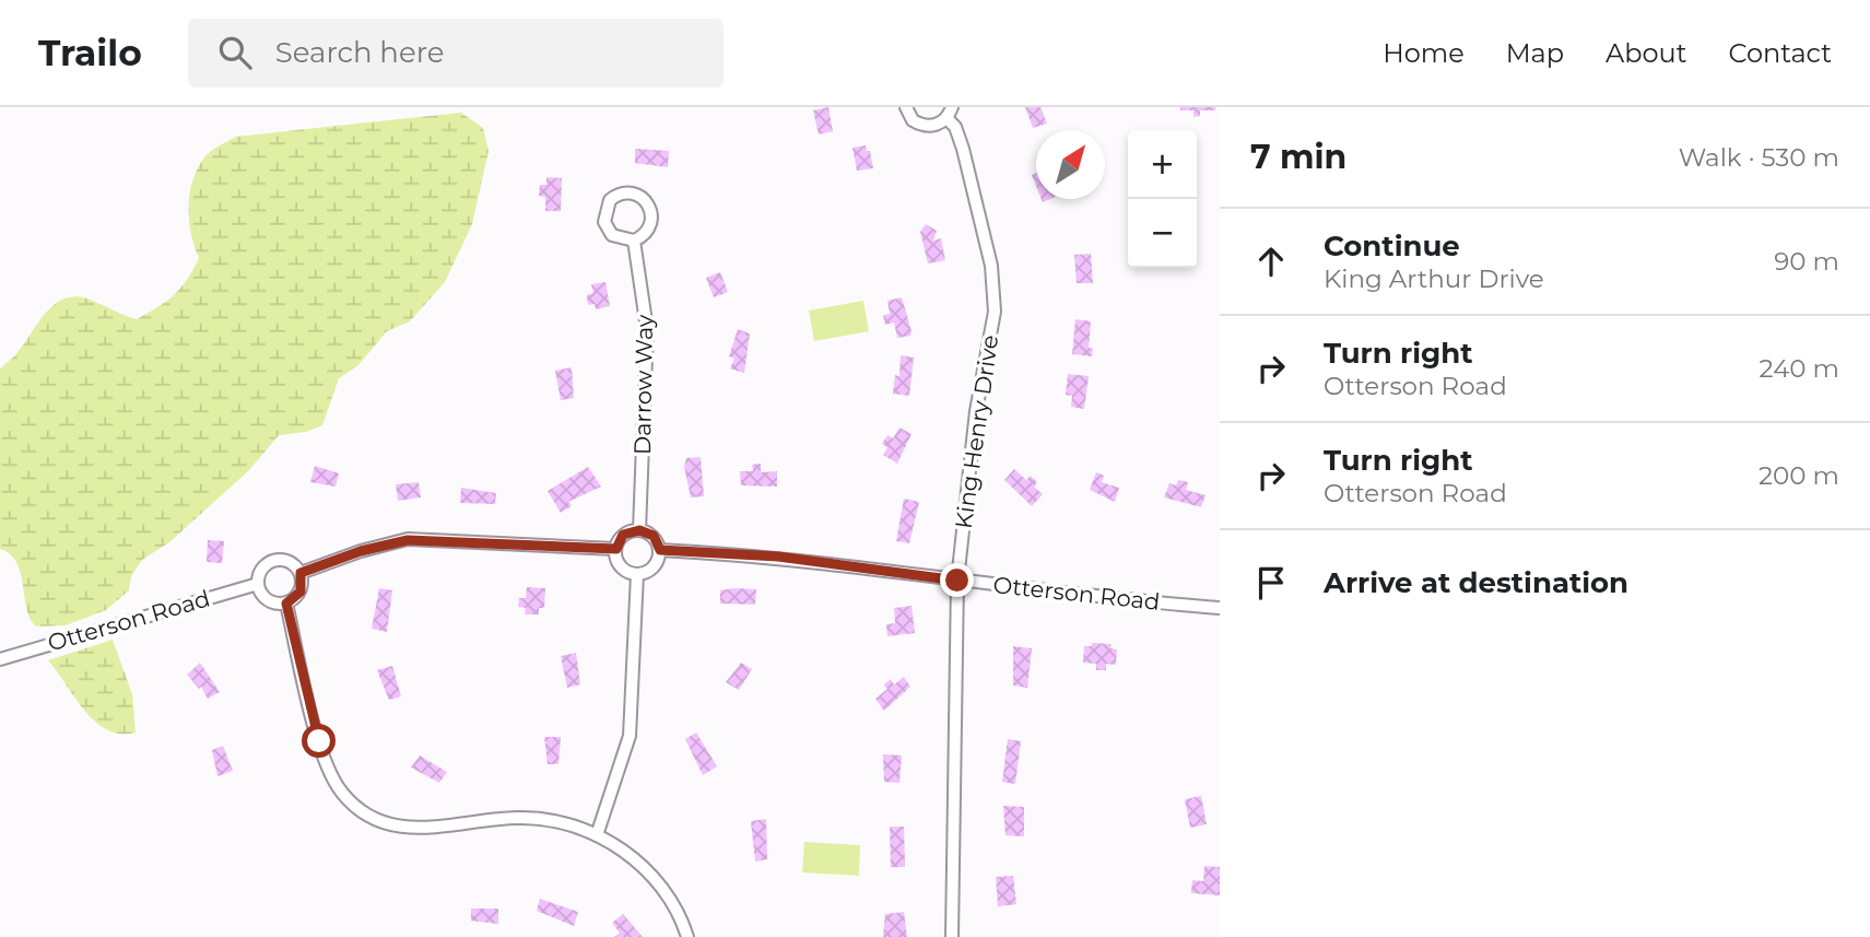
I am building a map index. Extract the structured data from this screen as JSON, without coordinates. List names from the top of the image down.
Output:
{
  "streets": {
    "street": ["Darrow Way", "King Henry Drive", "Otterson Road"]
  },
  "crossings": [
    ["Darrow Way", "Otterson Road"],
    ["King Henry Drive", "Otterson Road"]
  ],
  "north": "top right",
  "page": {
    "header": "Trailo",
    "search": "Search here",
    "nav": [
      "Home",
      "Map",
      "About",
      "Contact"
    ],
    "heading": ["7 min", "Walk · 530 m"],
    "map_buttons": ["+", "−"],
    "list": [
      ["Continue", "King Arthur Drive", "90 m"],
      ["Turn right", "Otterson Road", "240 m"],
      ["Turn right", "Otterson Road", "200 m"],
      "Arrive at destination"
    ]
  }
}
